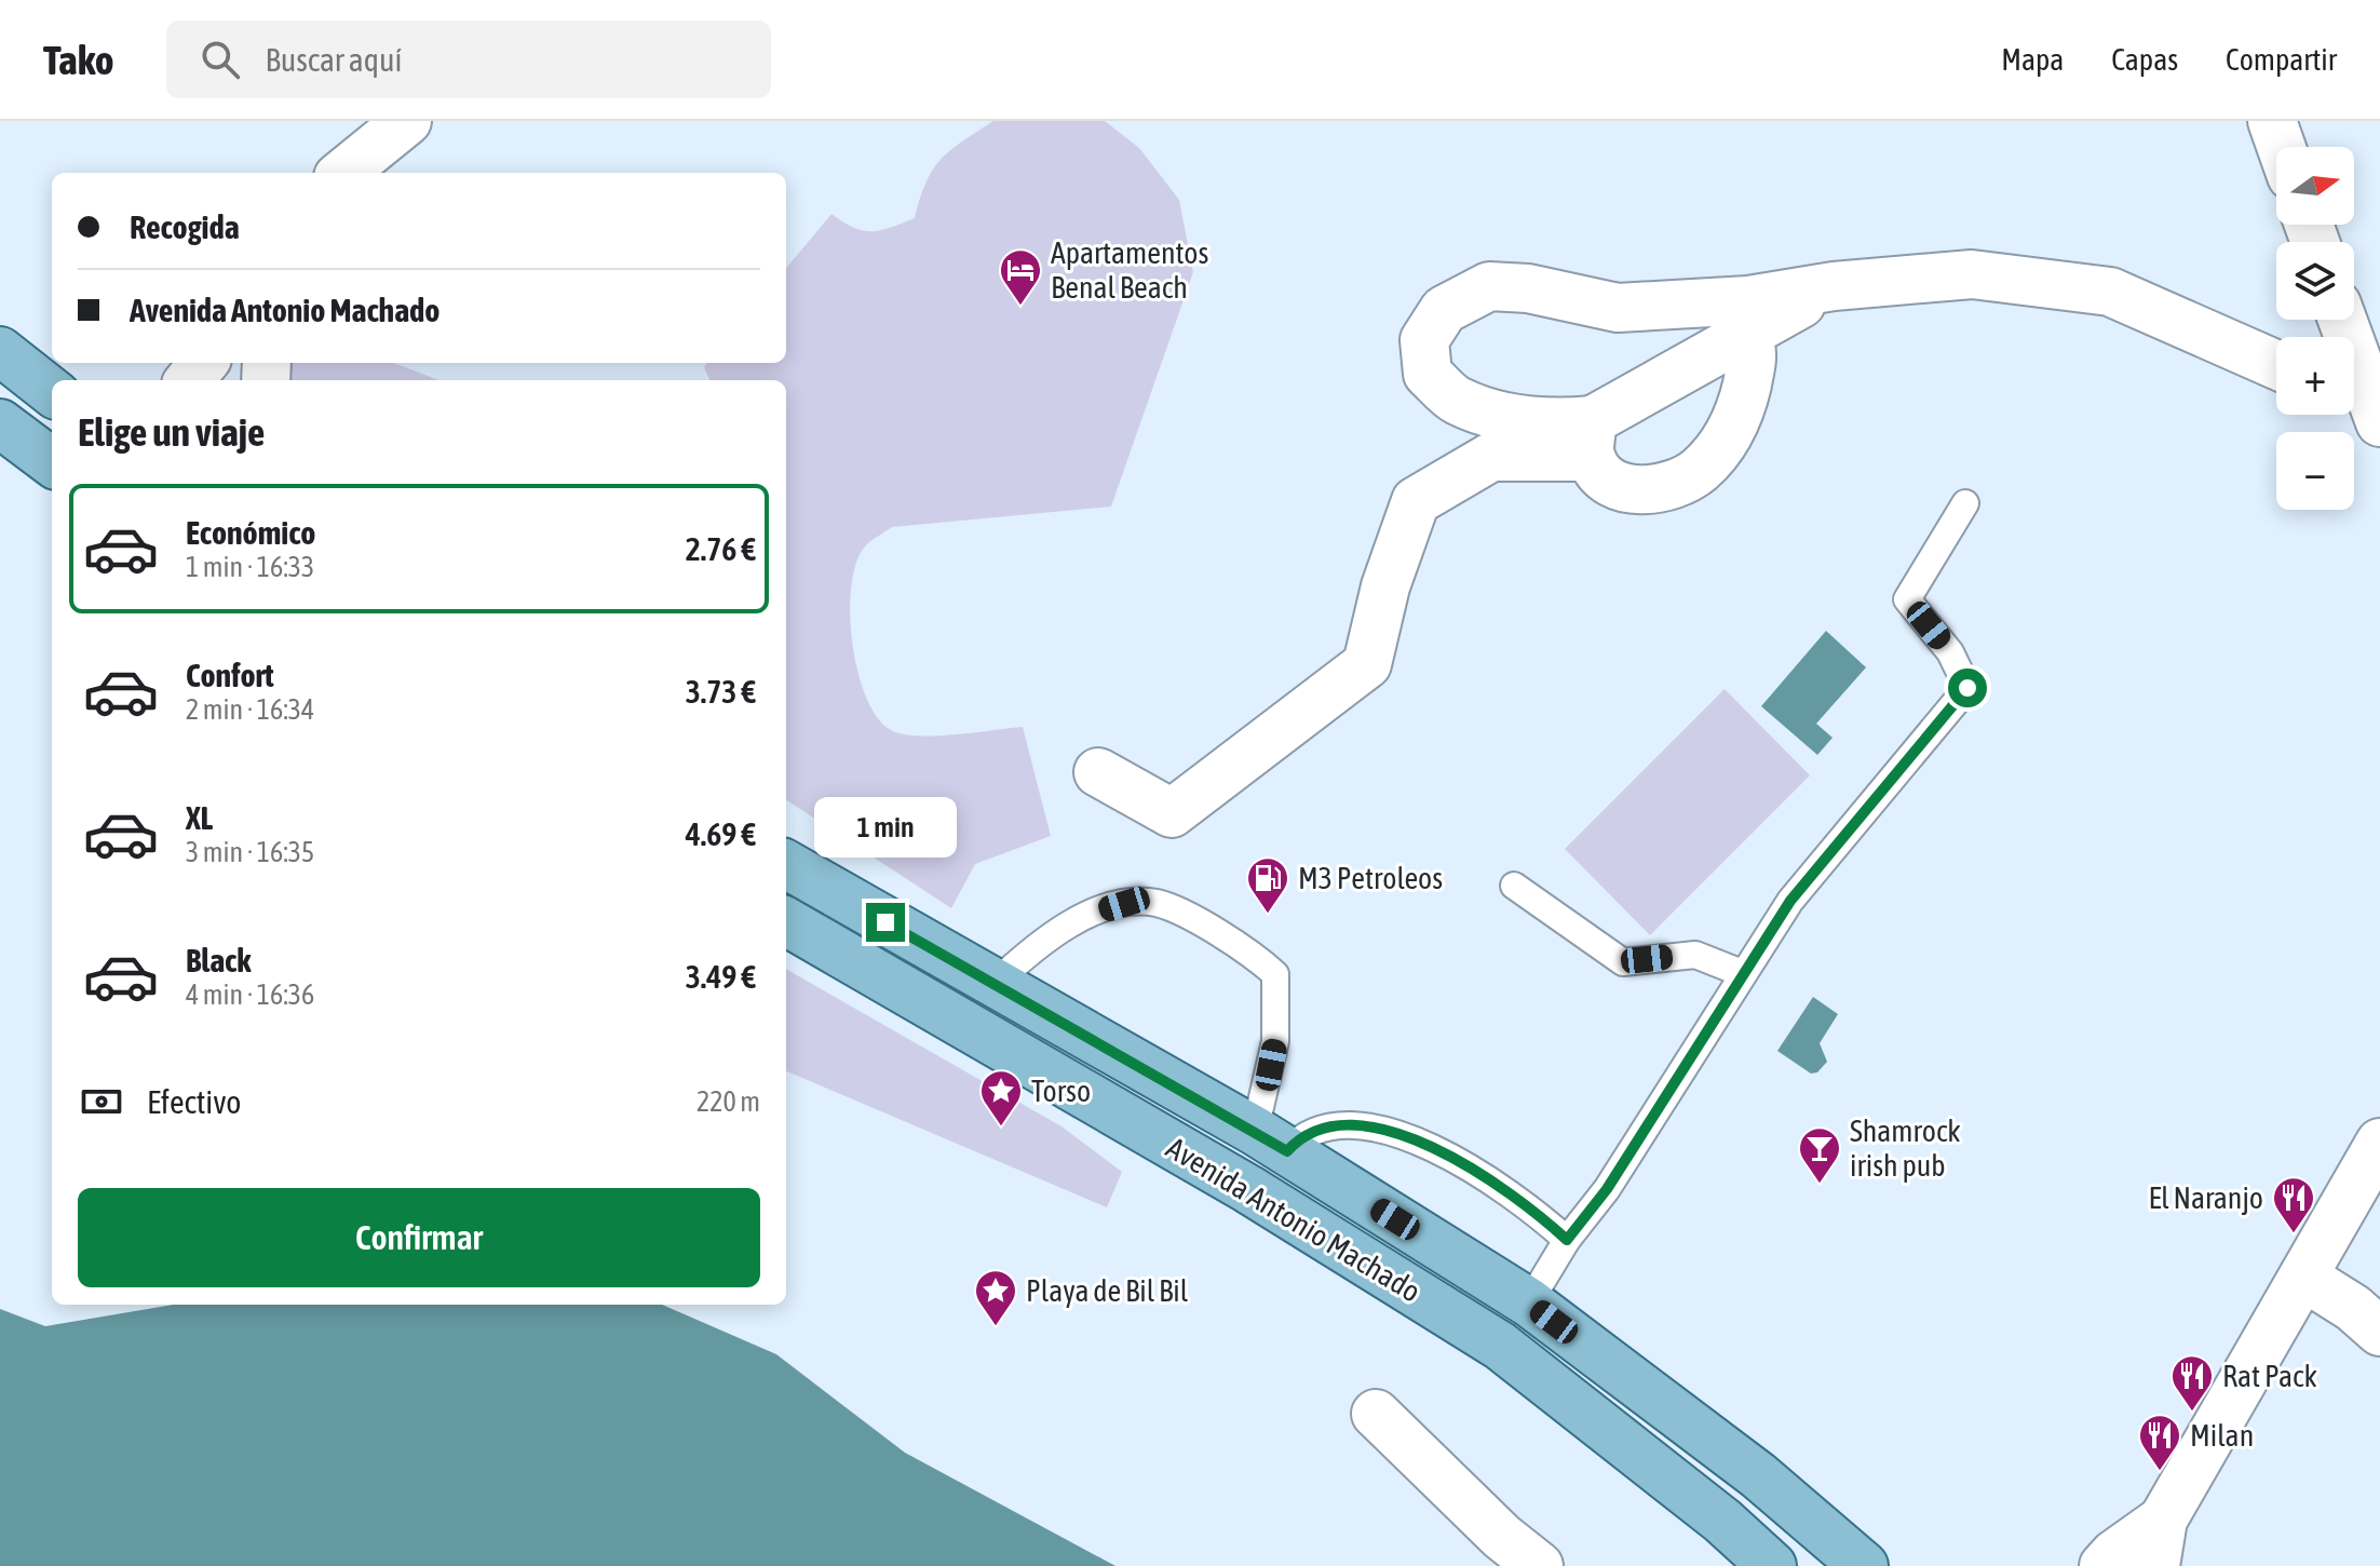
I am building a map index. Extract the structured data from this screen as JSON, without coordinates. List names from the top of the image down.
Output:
{
  "streets": {
    "main road": ["Avenida Antonio Machado"]
  },
  "places": {
    "hotel": ["Apartamentos Benal Beach"],
    "fuel station": ["M3 Petroleos"],
    "place": ["Torso", "Playa de Bil Bil"],
    "bar": ["Shamrock irish pub"],
    "restaurant": ["El Naranjo", "Rat Pack", "Milan"]
  },
  "north": "right",
  "page": {
    "header": "Tako",
    "search": "Buscar aquí",
    "nav": ["Mapa", "Capas", "Compartir"],
    "map_buttons": ["+", "−"],
    "banner": ["Recogida", "Avenida Antonio Machado"],
    "heading": "Elige un viaje",
    "list": [
      {
        "name": "Económico",
        "note": "1 min · 16:33",
        "value": "2.76 €"
      },
      {
        "name": "Confort",
        "note": "2 min · 16:34",
        "value": "3.73 €"
      },
      {
        "name": "XL",
        "note": "3 min · 16:35",
        "value": "4.69 €"
      },
      {
        "name": "Black",
        "note": "4 min · 16:36",
        "value": "3.49 €"
      }
    ],
    "bubble": "1 min",
    "pay": ["Efectivo", "220 m"],
    "buttons": "Confirmar"
  }
}
